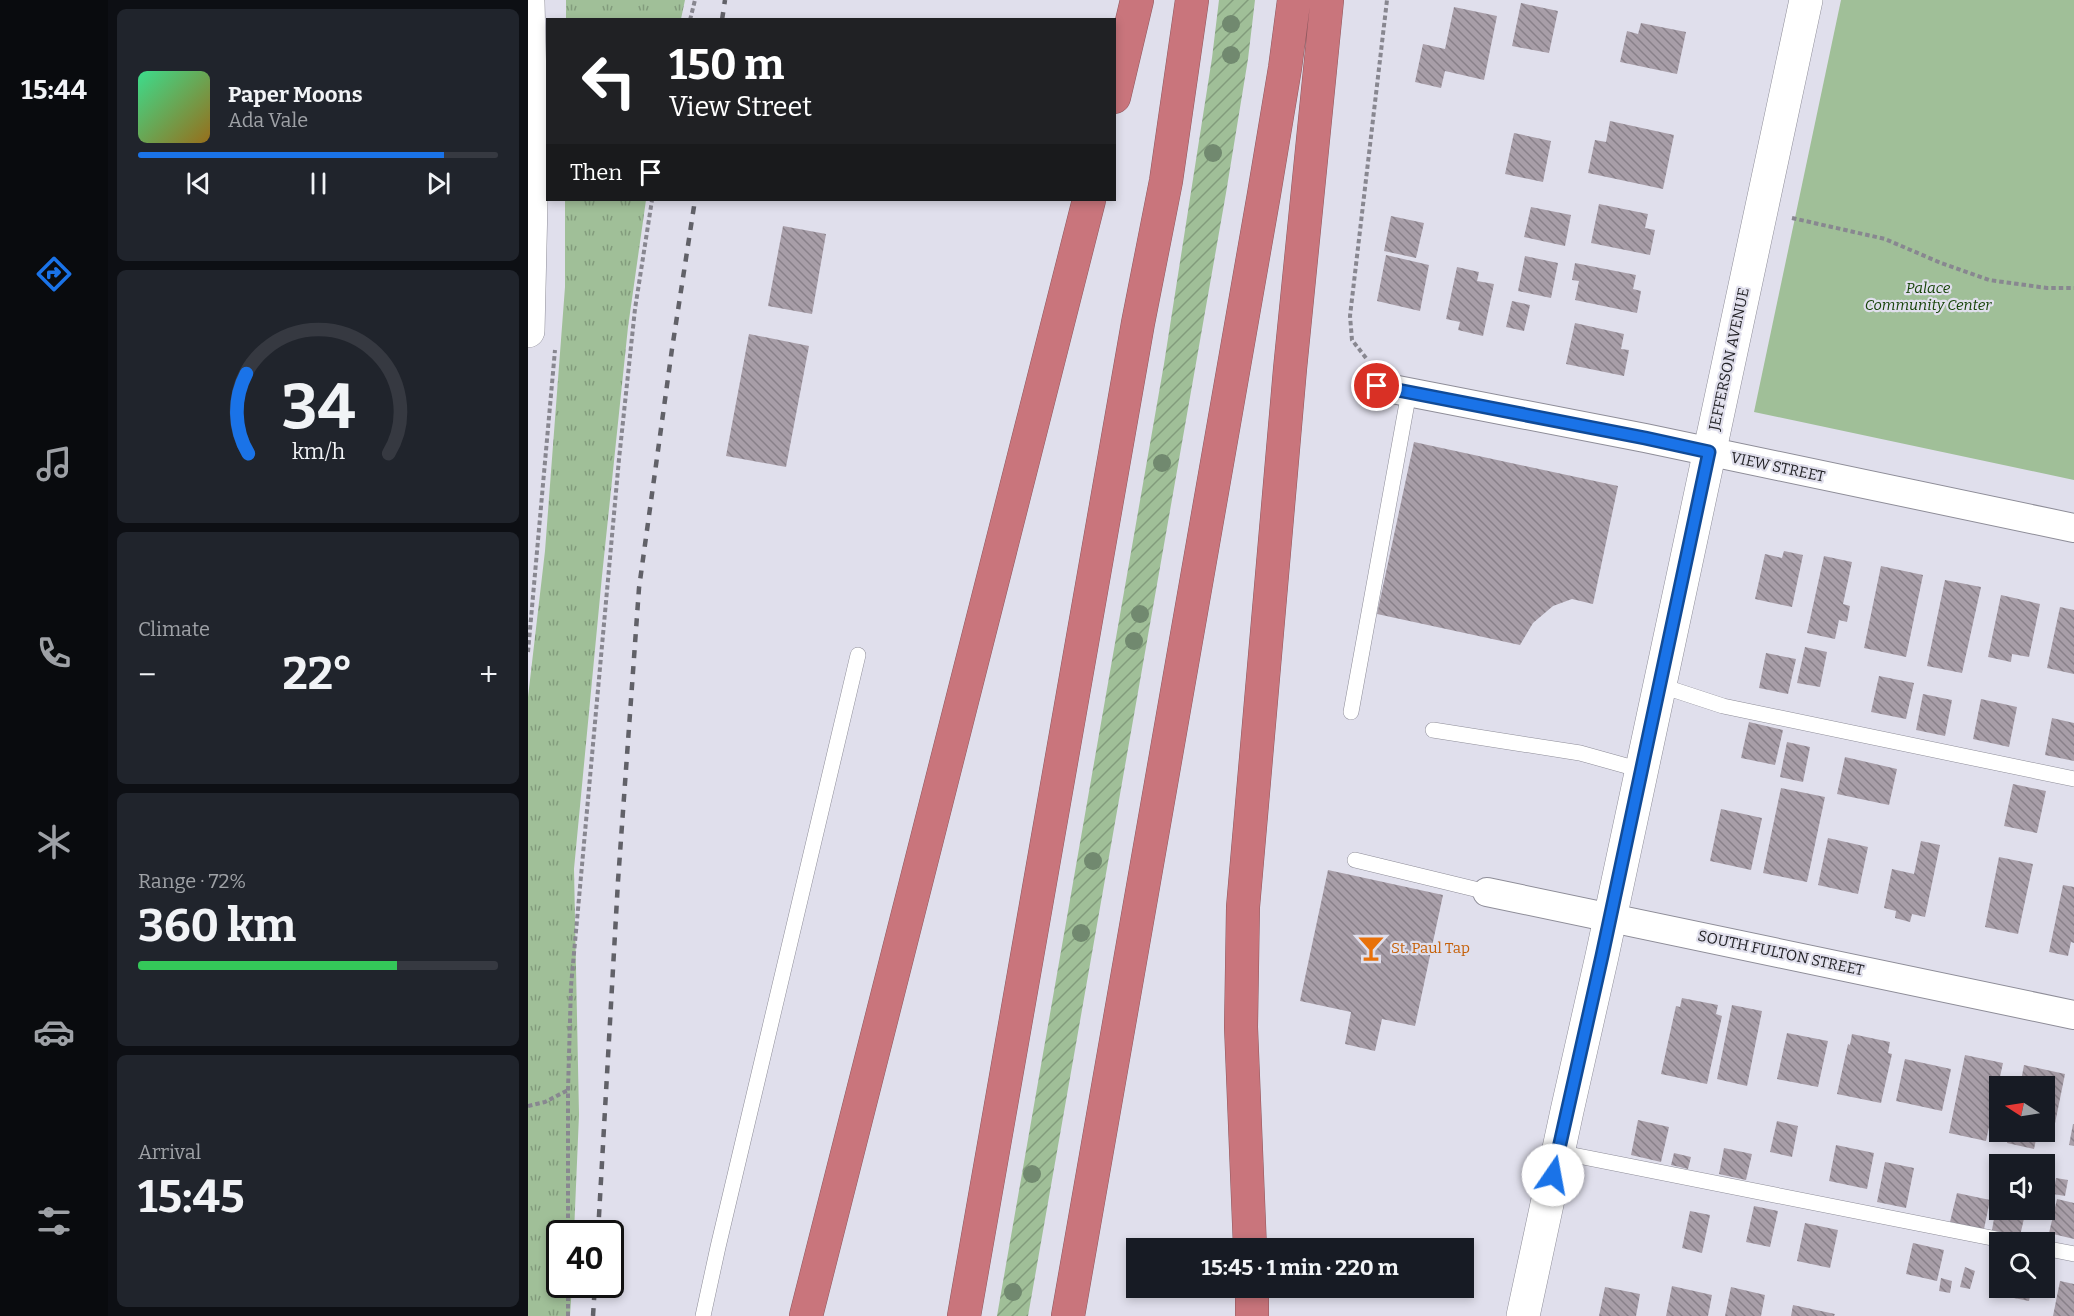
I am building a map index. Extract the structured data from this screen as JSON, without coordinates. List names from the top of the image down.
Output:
{
  "streets": {
    "street": ["JEFFERSON AVENUE", "VIEW STREET", "SOUTH FULTON STREET"]
  },
  "crossings": [
    ["JEFFERSON AVENUE", "VIEW STREET"],
    ["JEFFERSON AVENUE", "SOUTH FULTON STREET"]
  ],
  "parks": ["Palace Community Center"],
  "places": {
    "bar": ["St. Paul Tap"]
  },
  "north": "left",
  "page": {
    "tabs": "15:44",
    "turn": ["150 m", "View Street"],
    "song": ["Paper Moons", "Ada Vale"],
    "then": "Then",
    "tile": [
      "Climate",
      ["Range · 72%", "360 km"],
      ["Arrival", "15:45"]
    ],
    "heat": ["−", "22°", "+"],
    "limit": "40",
    "trip": "15:45 · 1 min · 220 m",
    "gauge": ["34", "km/h"]
  }
}
